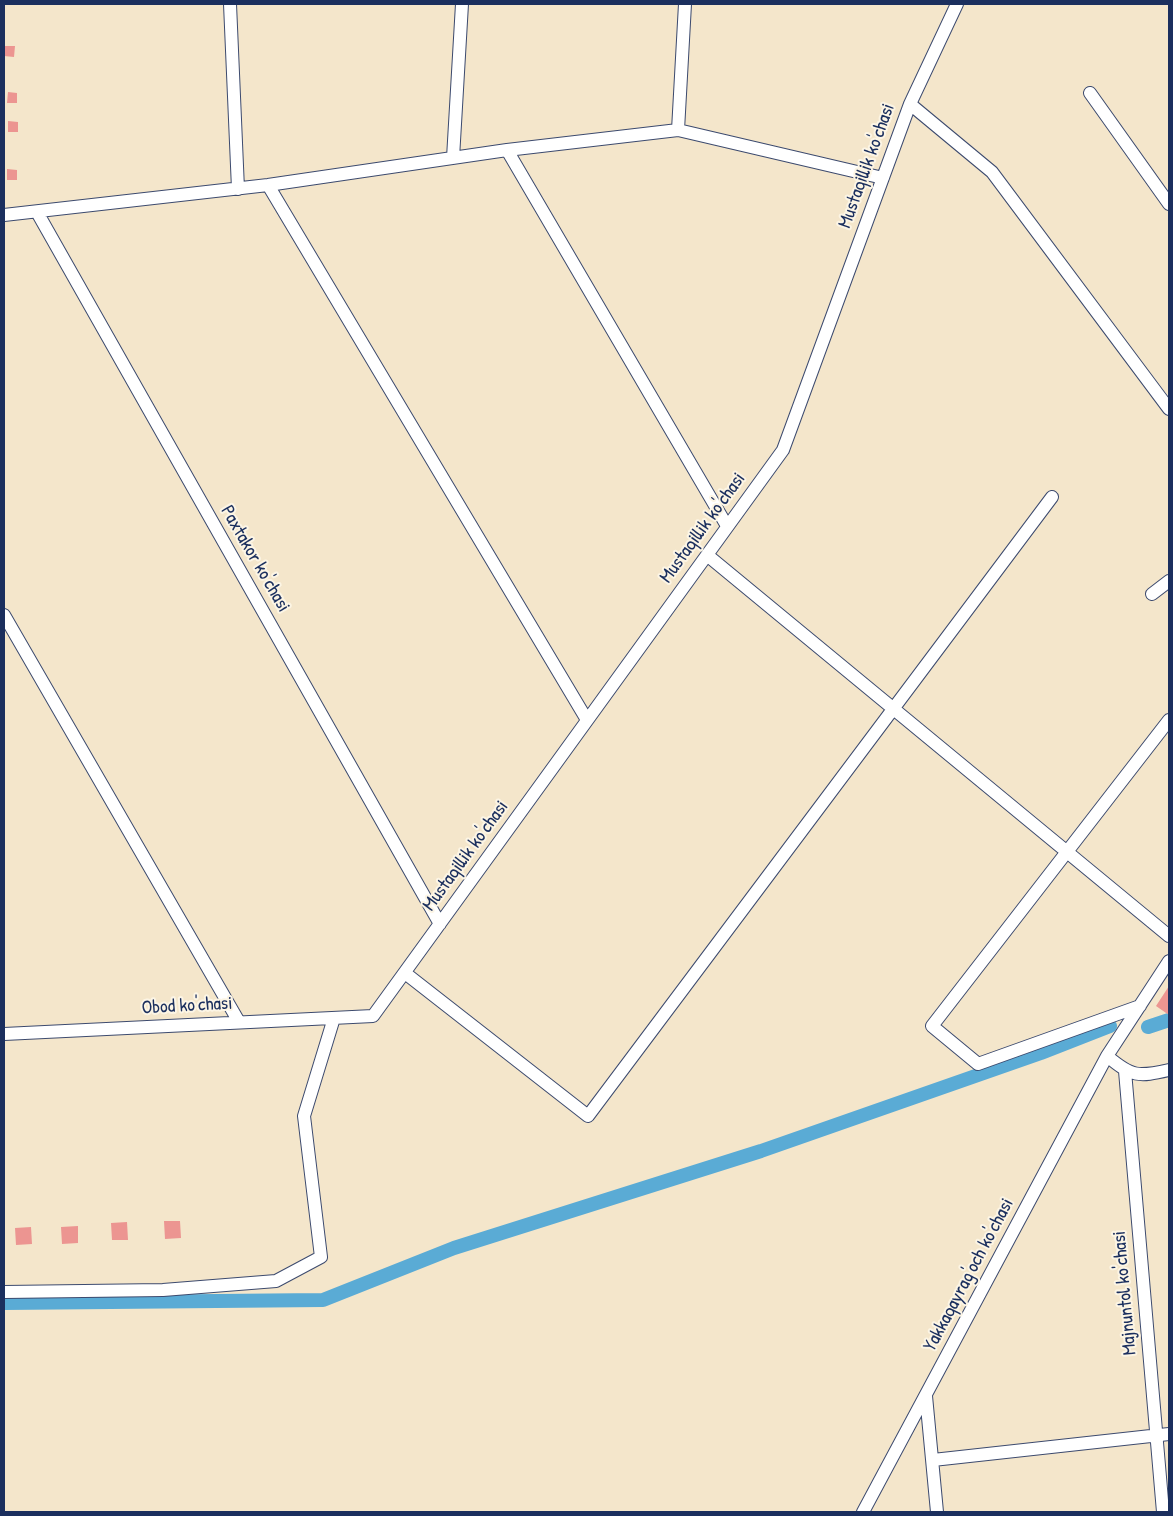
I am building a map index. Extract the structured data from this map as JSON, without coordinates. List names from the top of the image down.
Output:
{
  "streets": {
    "street": [
      "Mustaqillik ko'chasi",
      "Paxtakor ko'chasi",
      "Obod ko'chasi",
      "Yakkaqayrag'och ko'chasi",
      "Majnuntol ko'chasi"
    ]
  },
  "crossings": [
    ["Mustaqillik ko'chasi", "Paxtakor ko'chasi"],
    ["Mustaqillik ko'chasi", "Obod ko'chasi"]
  ]
}
